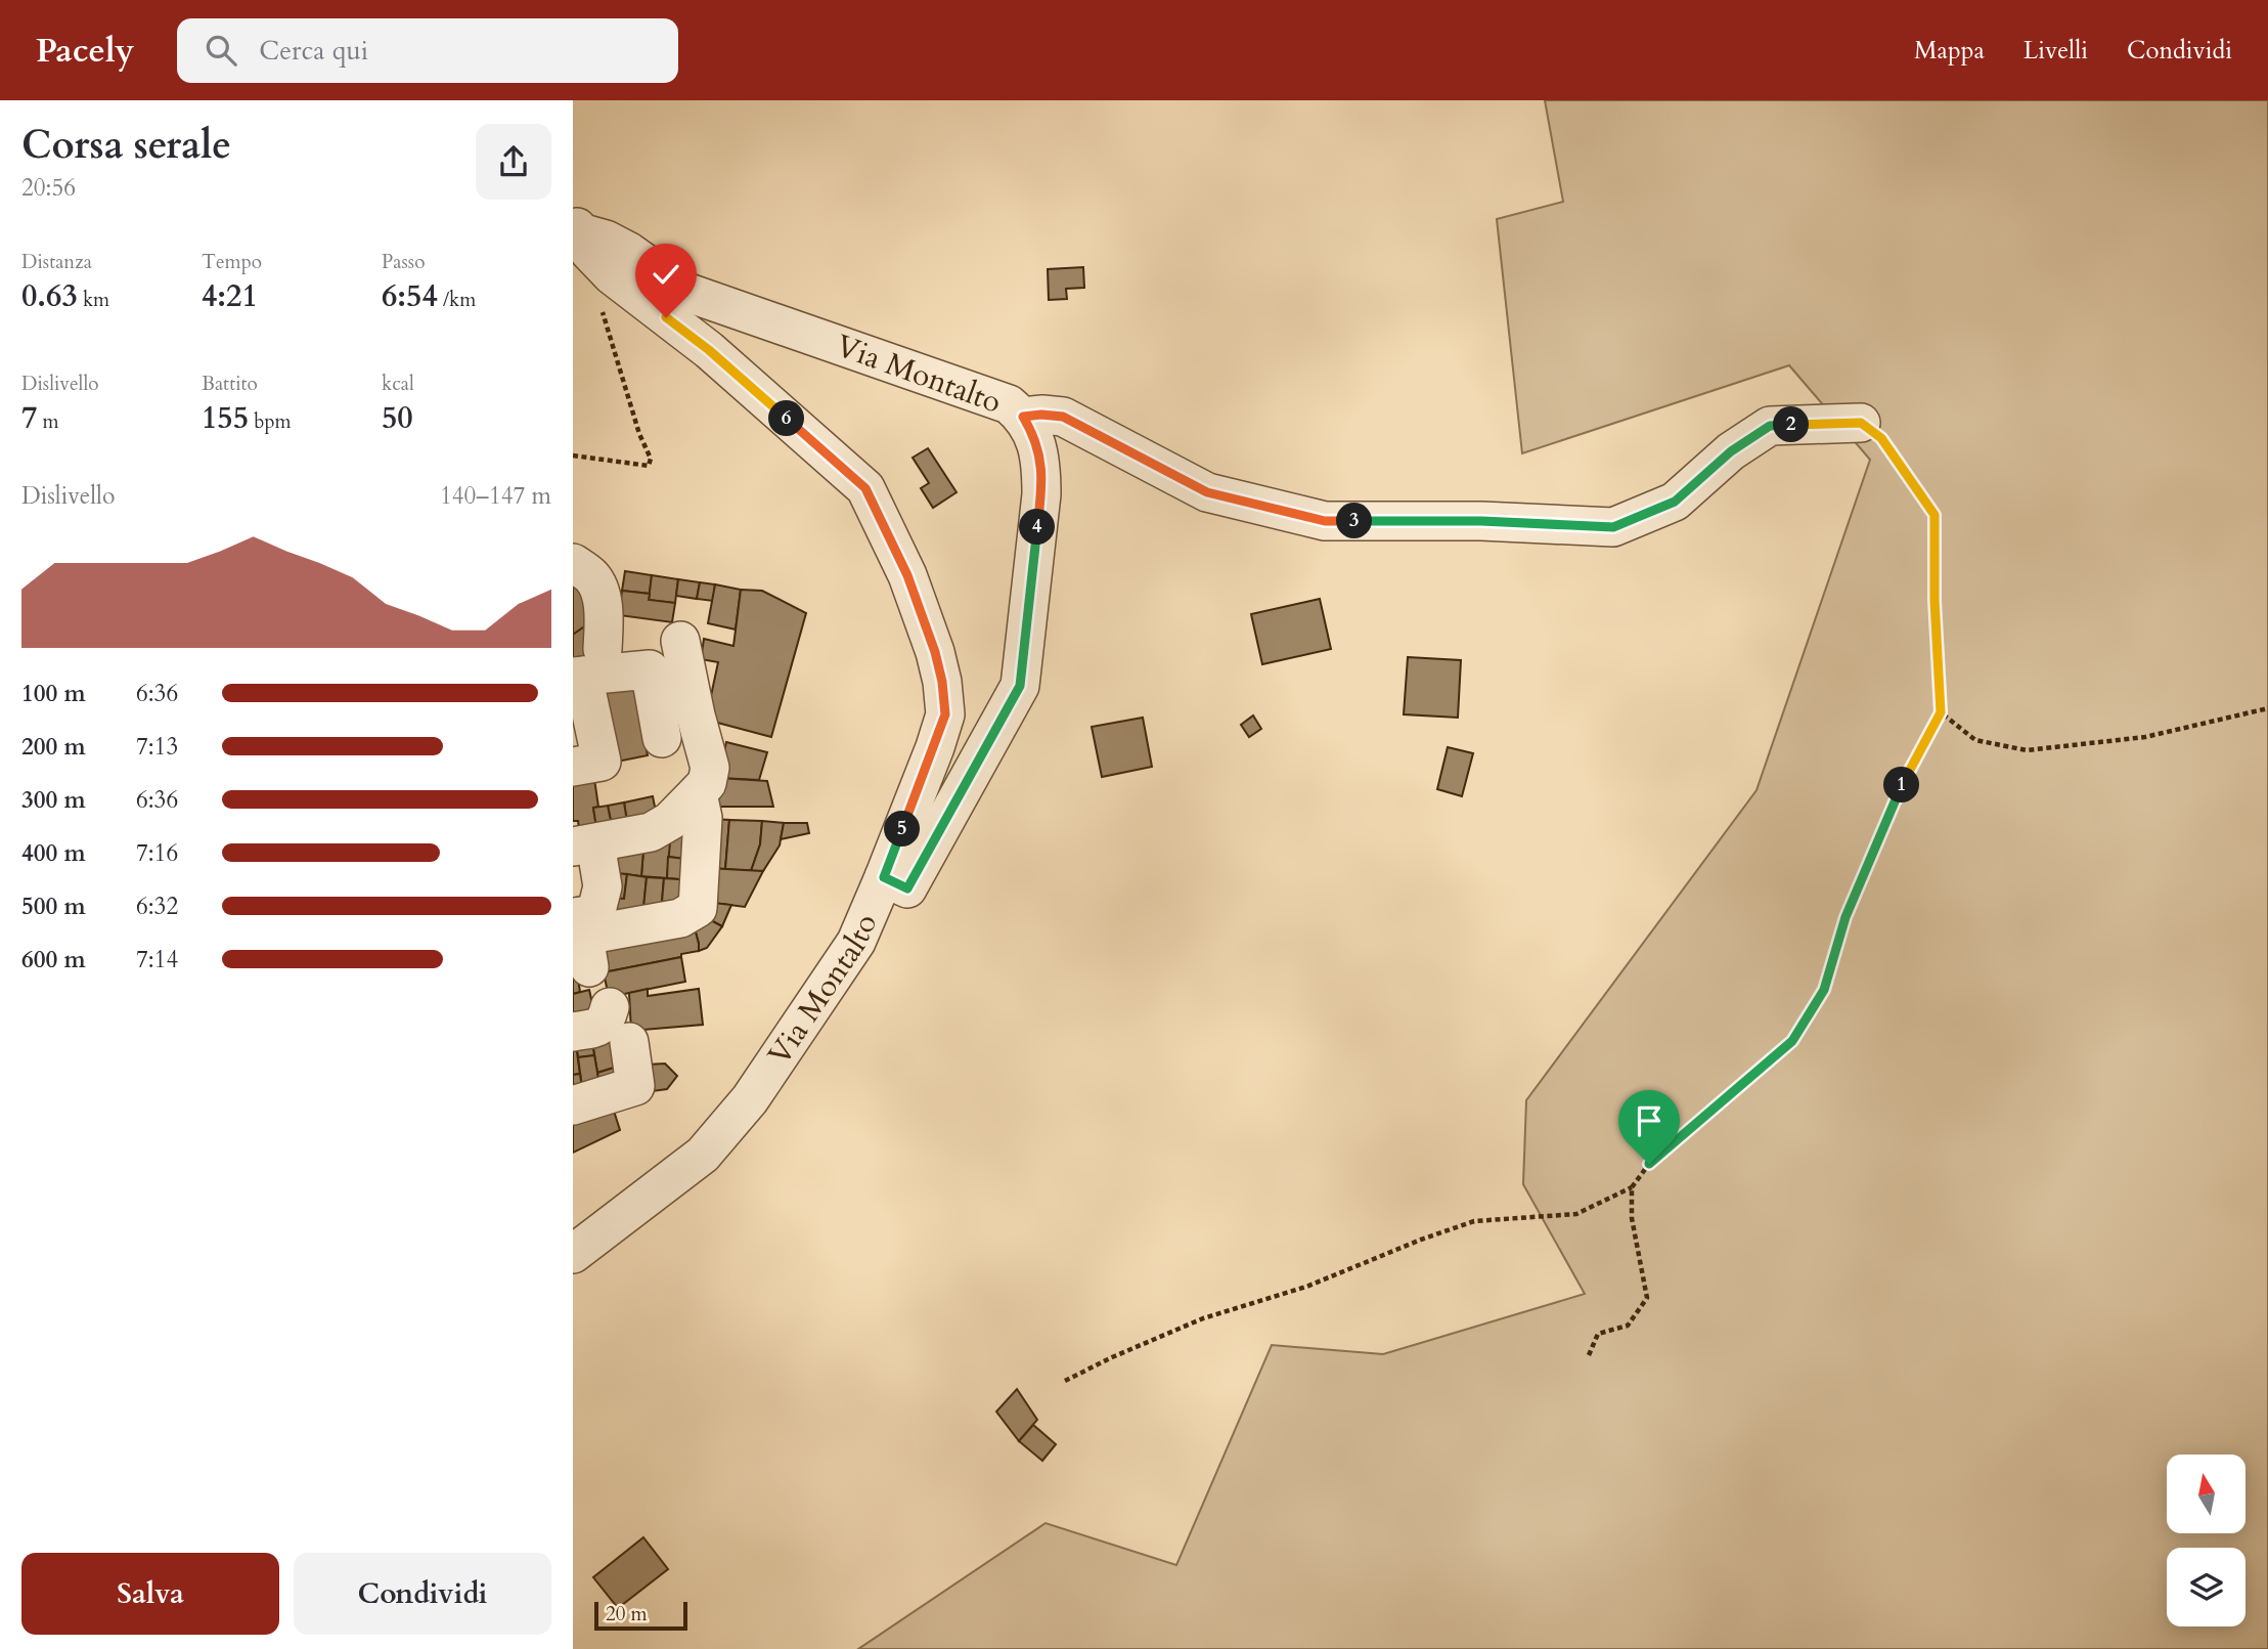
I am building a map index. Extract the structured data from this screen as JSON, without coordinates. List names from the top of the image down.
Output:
{
  "streets": {
    "street": ["Via Montalto"]
  },
  "scale_bar": "20 m",
  "north": "top",
  "page": {
    "header": "Pacely",
    "search": "Cerca qui",
    "nav": ["Mappa", "Livelli", "Condividi"],
    "heading": ["Corsa serale", "20:56"],
    "stats": [
      ["Distanza", "0.63 km"],
      ["Tempo", "4:21"],
      ["Passo", "6:54 /km"],
      ["Dislivello", "7 m"],
      ["Battito", "155 bpm"],
      ["kcal", "50"]
    ],
    "pins": [
      "6",
      "2",
      "3",
      "4",
      "1",
      "5"
    ],
    "chart": ["Dislivello", "140–147 m"],
    "list": [
      {
        "name": "100 m",
        "note": "6:36"
      },
      {
        "name": "200 m",
        "note": "7:13"
      },
      {
        "name": "300 m",
        "note": "6:36"
      },
      {
        "name": "400 m",
        "note": "7:16"
      },
      {
        "name": "500 m",
        "note": "6:32"
      },
      {
        "name": "600 m",
        "note": "7:14"
      }
    ],
    "buttons": ["Salva", "Condividi"],
    "scale": "20 m"
  }
}
